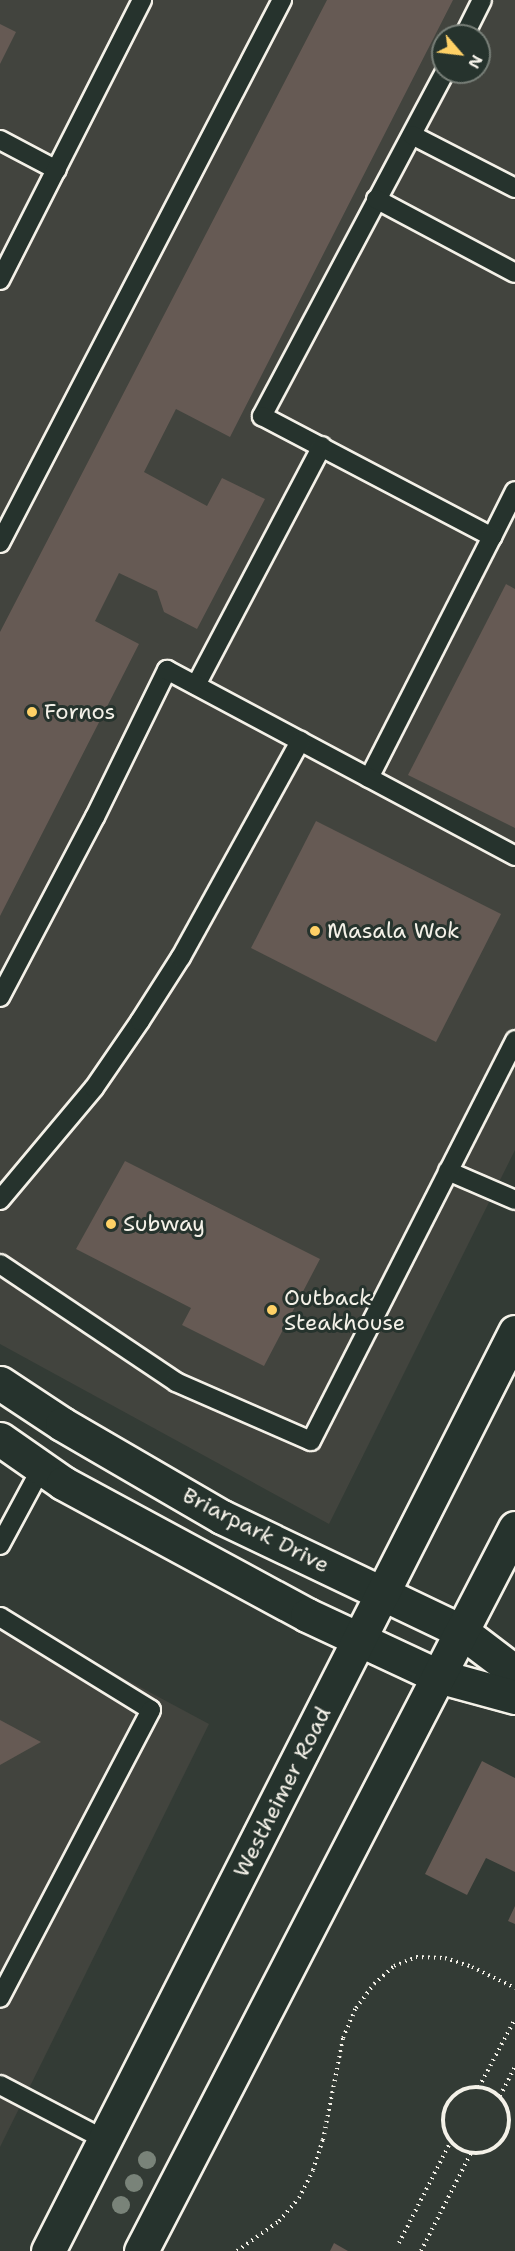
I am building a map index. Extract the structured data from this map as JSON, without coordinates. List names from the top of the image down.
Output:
{
  "streets": {
    "main road": ["Briarpark Drive", "Westheimer Road"]
  },
  "crossings": [
    ["Briarpark Drive", "Westheimer Road"]
  ],
  "places": [
    "Fornos",
    "Masala Wok",
    "Subway",
    "Outback Steakhouse"
  ],
  "north": "bottom right"
}
